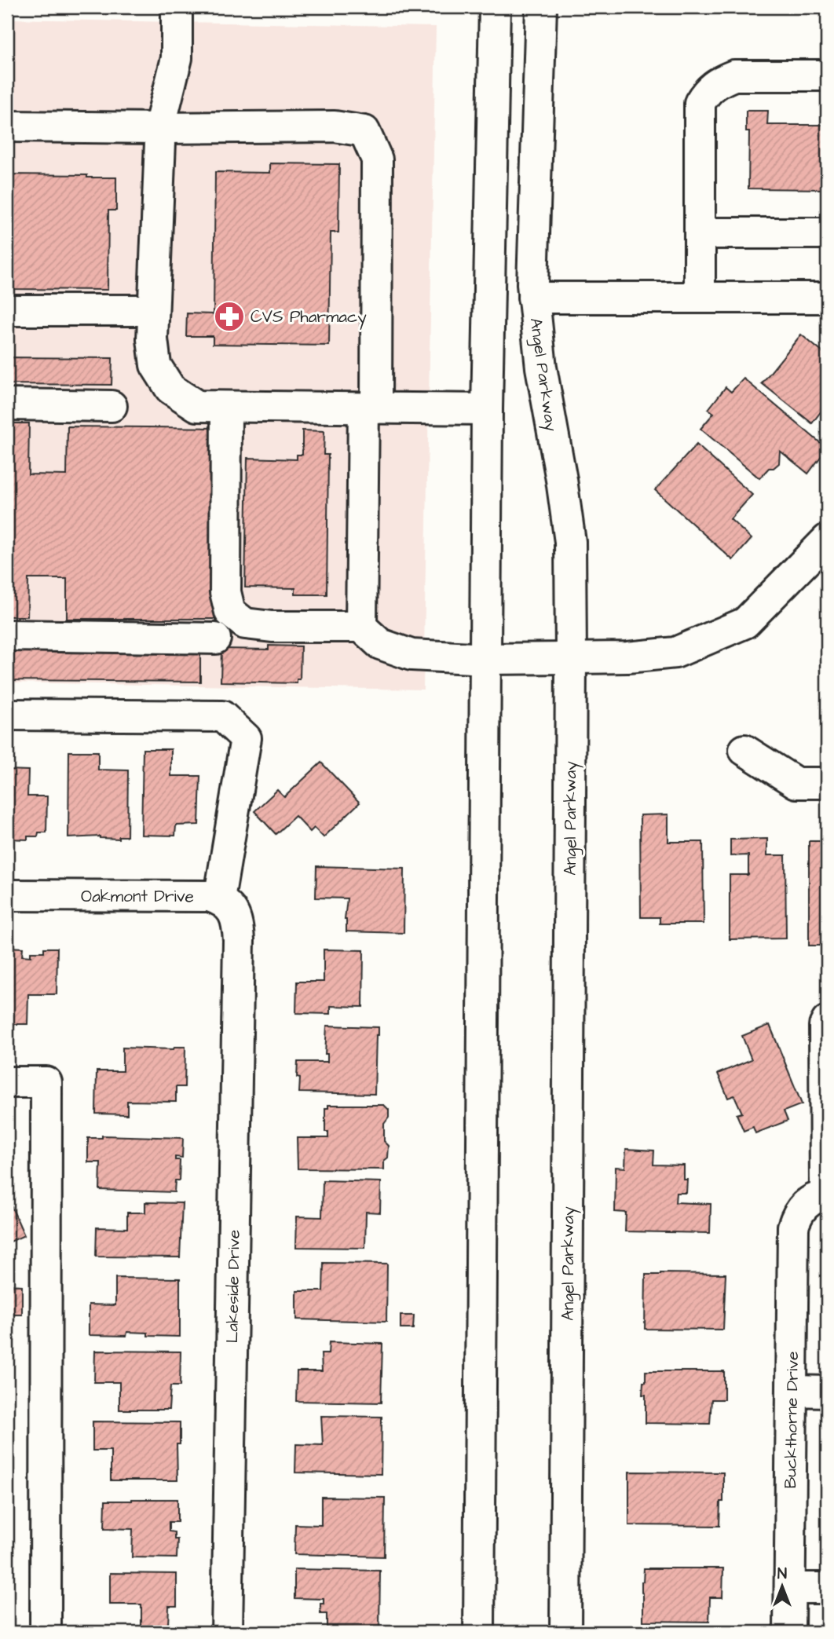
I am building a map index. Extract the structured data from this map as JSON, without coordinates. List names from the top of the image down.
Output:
{
  "streets": {
    "main road": [
      "Angel Parkway",
      "Oakmont Drive",
      "Lakeside Drive",
      "Buckthorne Drive"
    ]
  },
  "crossings": [
    ["Oakmont Drive", "Lakeside Drive"]
  ],
  "places": {
    "pharmacy": ["CVS Pharmacy"]
  },
  "north": "top"
}
